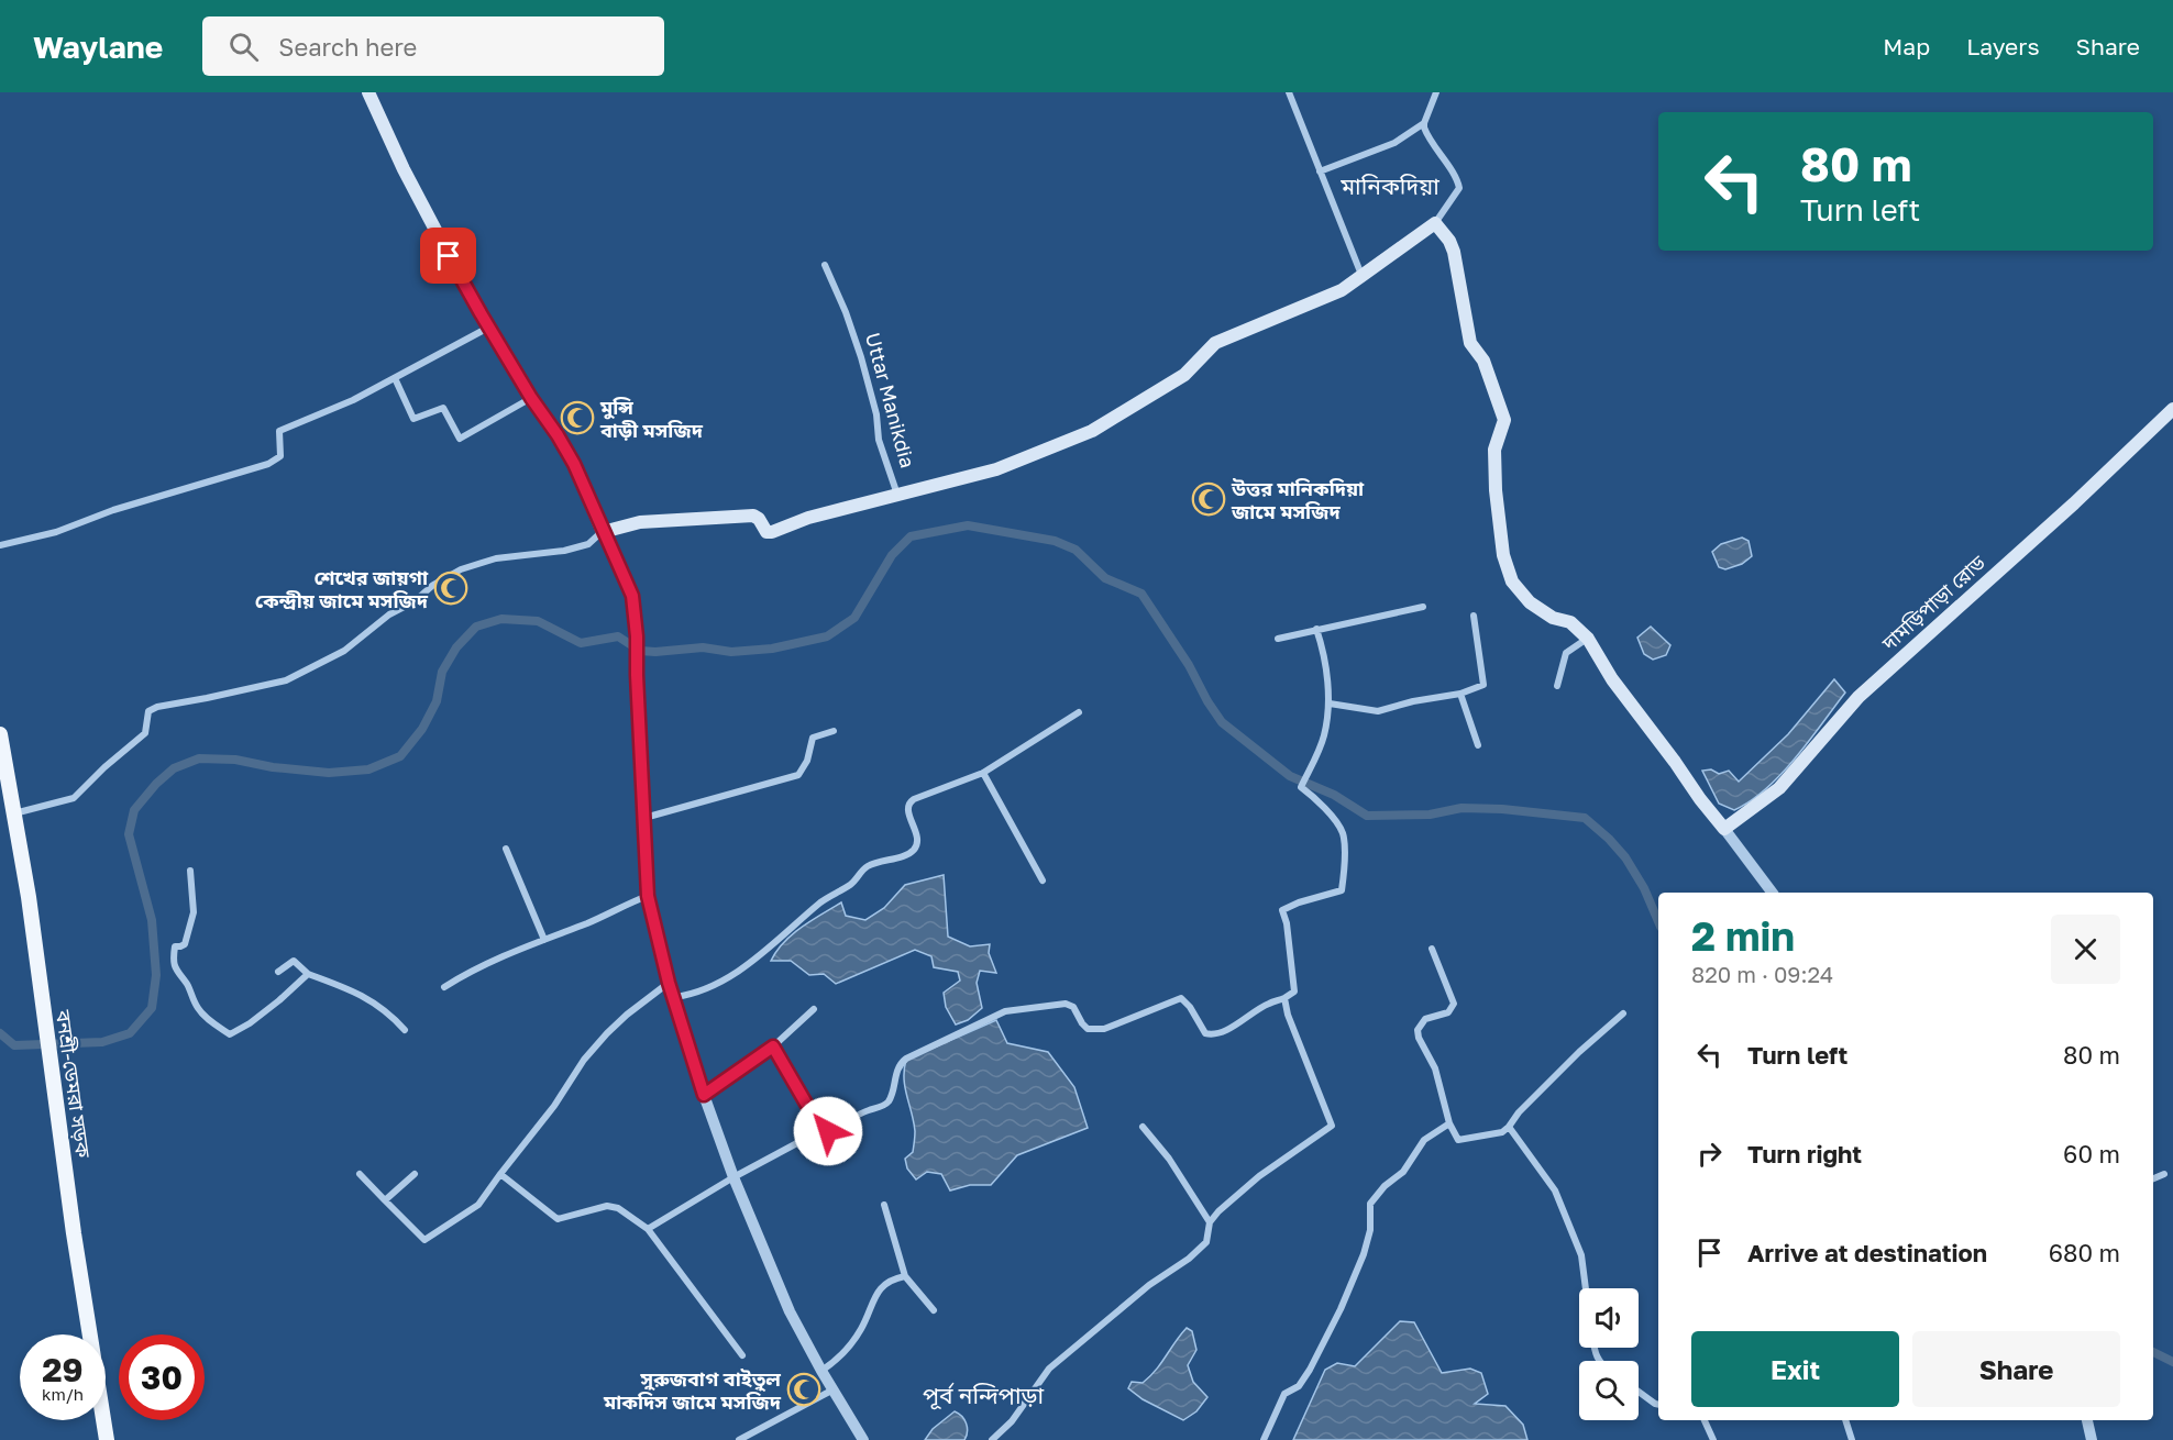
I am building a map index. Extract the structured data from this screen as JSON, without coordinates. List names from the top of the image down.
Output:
{
  "streets": {
    "main road": ["Uttar Manikdia", "দামড়িপাড়া রোড", "বনশ্রী-ডেমরা সড়ক"]
  },
  "districts": ["মানিকদিয়া", "পূর্ব নন্দিপাড়া"],
  "places": {
    "mosque": [
      "মুন্সি বাড়ী মসজিদ",
      "উত্তর মানিকদিয়া জামে মসজিদ",
      "শেখের জায়গা কেন্দ্রীয় জামে মসজিদ",
      "সুরুজবাগ বাইতুল মাকদিস জামে মসজিদ"
    ]
  },
  "page": {
    "header": "Waylane",
    "search": "Search here",
    "nav": ["Map", "Layers", "Share"],
    "turn": ["80 m", "Turn left"],
    "heading": ["2 min", "820 m · 09:24"],
    "list": [
      {
        "name": "Turn left",
        "value": "80 m"
      },
      {
        "name": "Turn right",
        "value": "60 m"
      },
      {
        "name": "Arrive at destination",
        "value": "680 m"
      }
    ],
    "buttons": ["Exit", "Share"],
    "speed": "29 km/h",
    "limit": "30"
  }
}
